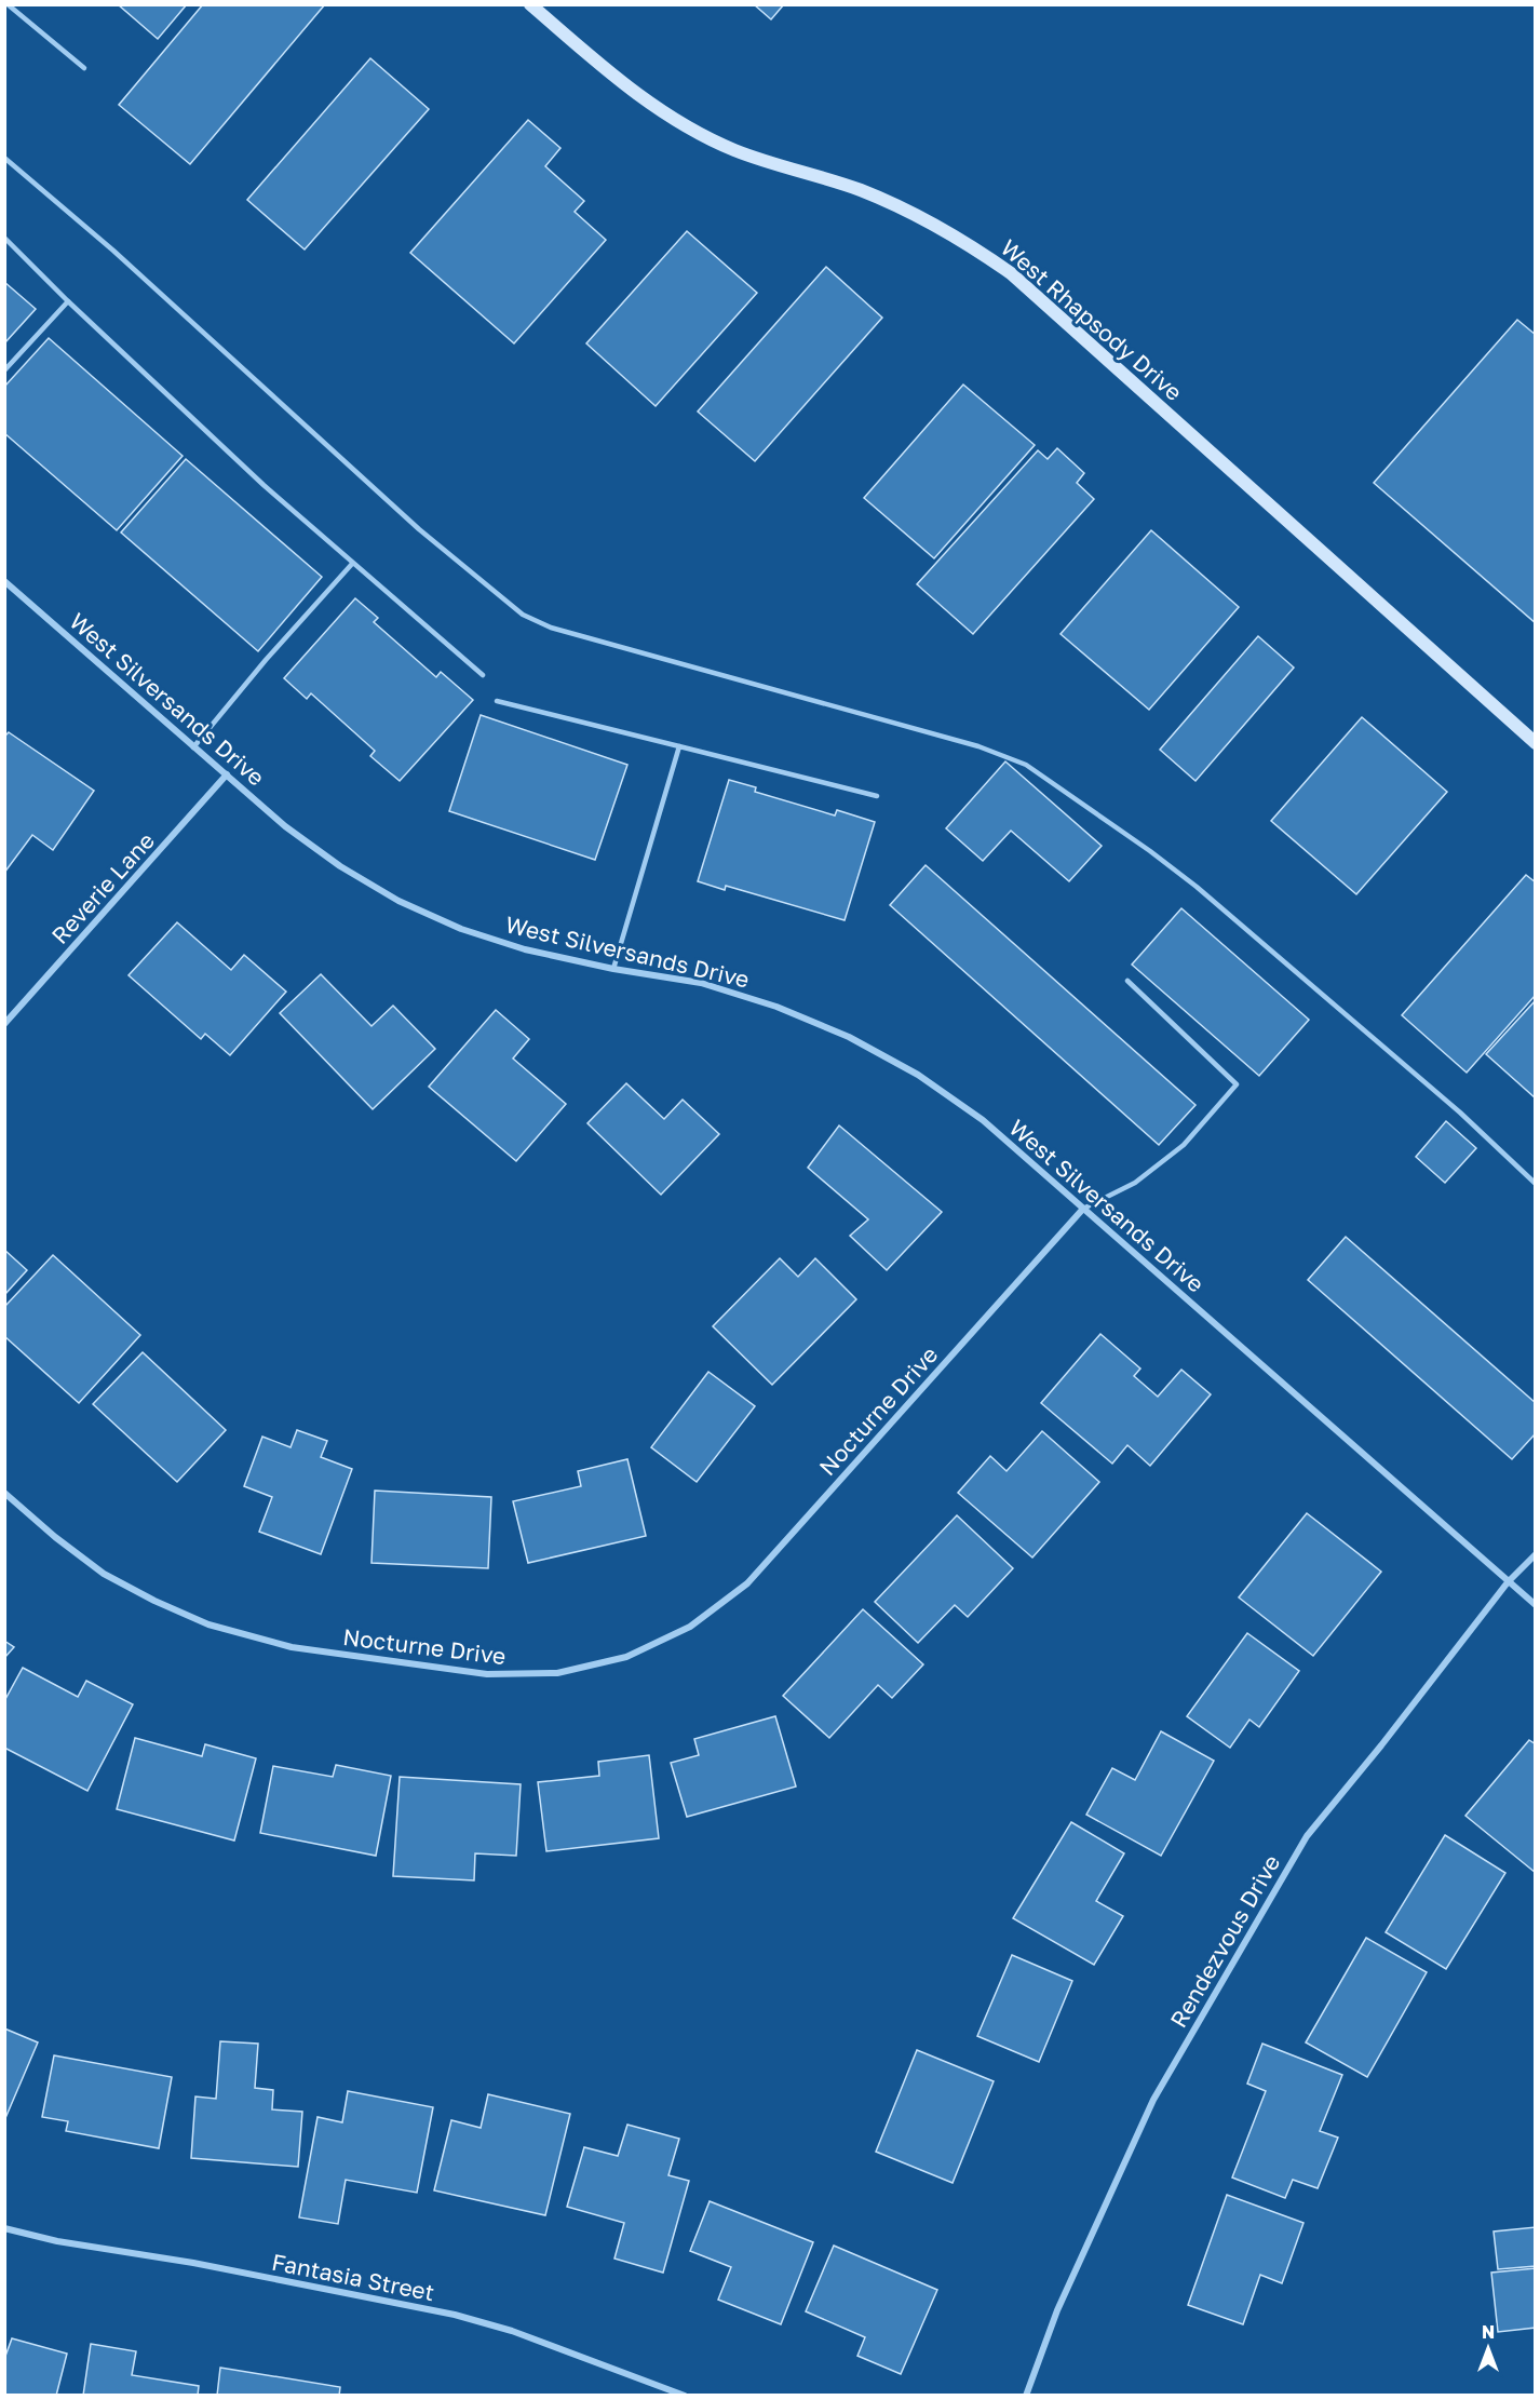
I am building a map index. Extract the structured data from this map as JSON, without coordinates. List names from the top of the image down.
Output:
{
  "streets": {
    "street": [
      "West Rhapsody Drive",
      "West Silversands Drive",
      "Reverie Lane",
      "Nocturne Drive",
      "Rendezvous Drive",
      "Fantasia Street"
    ]
  },
  "crossings": [
    ["West Silversands Drive", "Reverie Lane"],
    ["West Silversands Drive", "Nocturne Drive"],
    ["West Silversands Drive", "Rendezvous Drive"]
  ],
  "north": "top"
}
